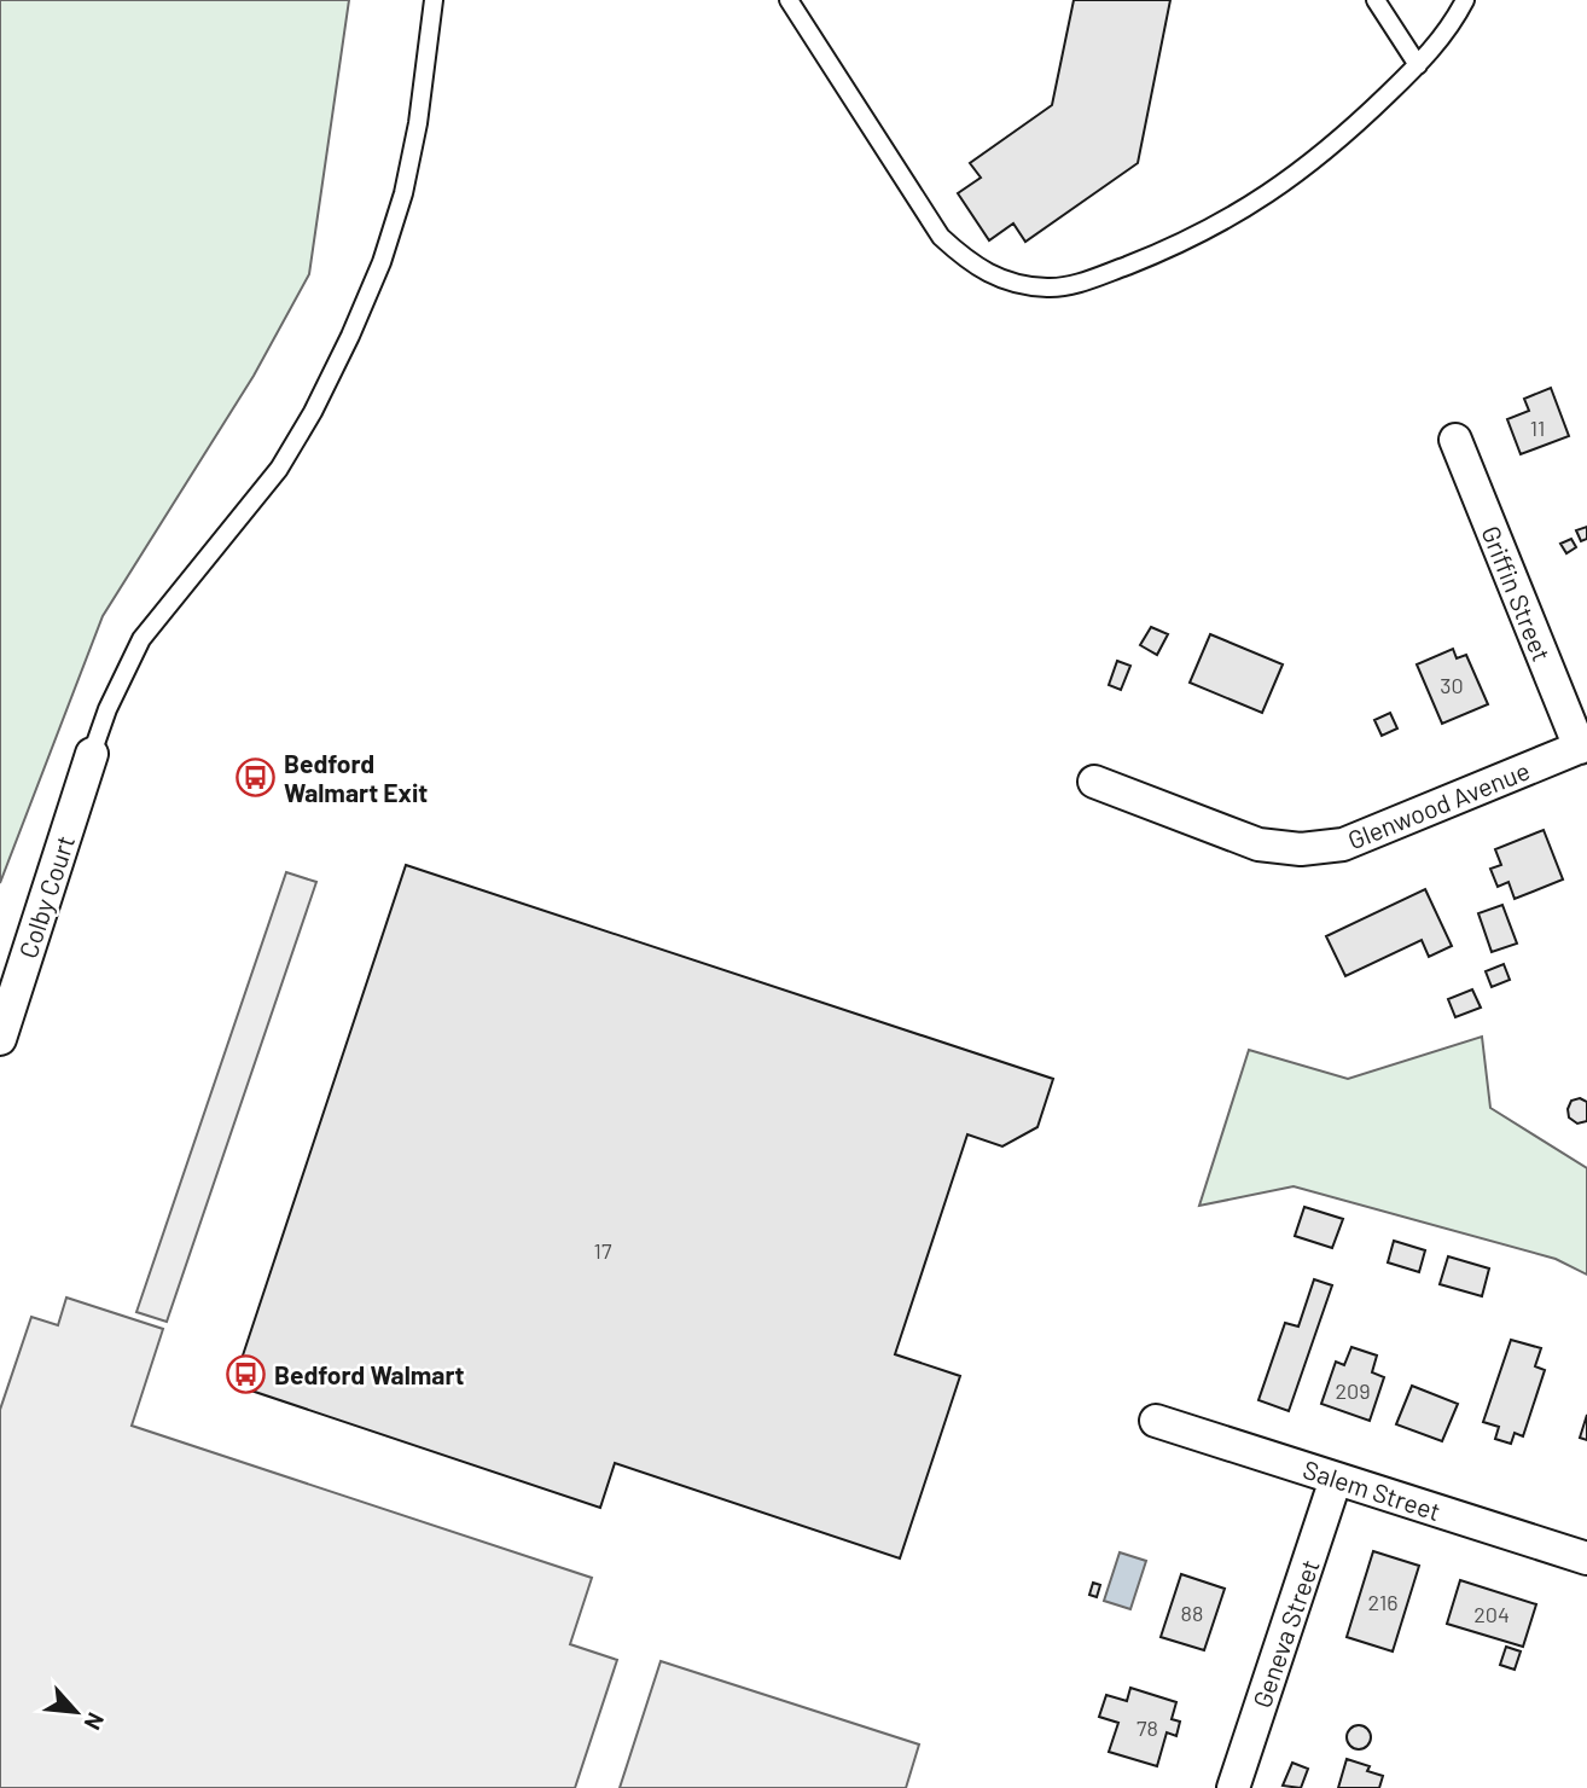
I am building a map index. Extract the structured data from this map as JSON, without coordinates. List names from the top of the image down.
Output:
{
  "streets": {
    "street": [
      "Griffin Street",
      "Glenwood Avenue",
      "Colby Court",
      "Salem Street",
      "Geneva Street"
    ]
  },
  "crossings": [
    ["Griffin Street", "Glenwood Avenue"],
    ["Salem Street", "Geneva Street"]
  ],
  "places": {
    "bus stop": ["Bedford Walmart Exit", "Bedford Walmart"]
  },
  "house_numbers": [
    "11",
    "30",
    "17",
    "209",
    "216",
    "88",
    "204",
    "78"
  ],
  "north": "bottom right"
}
